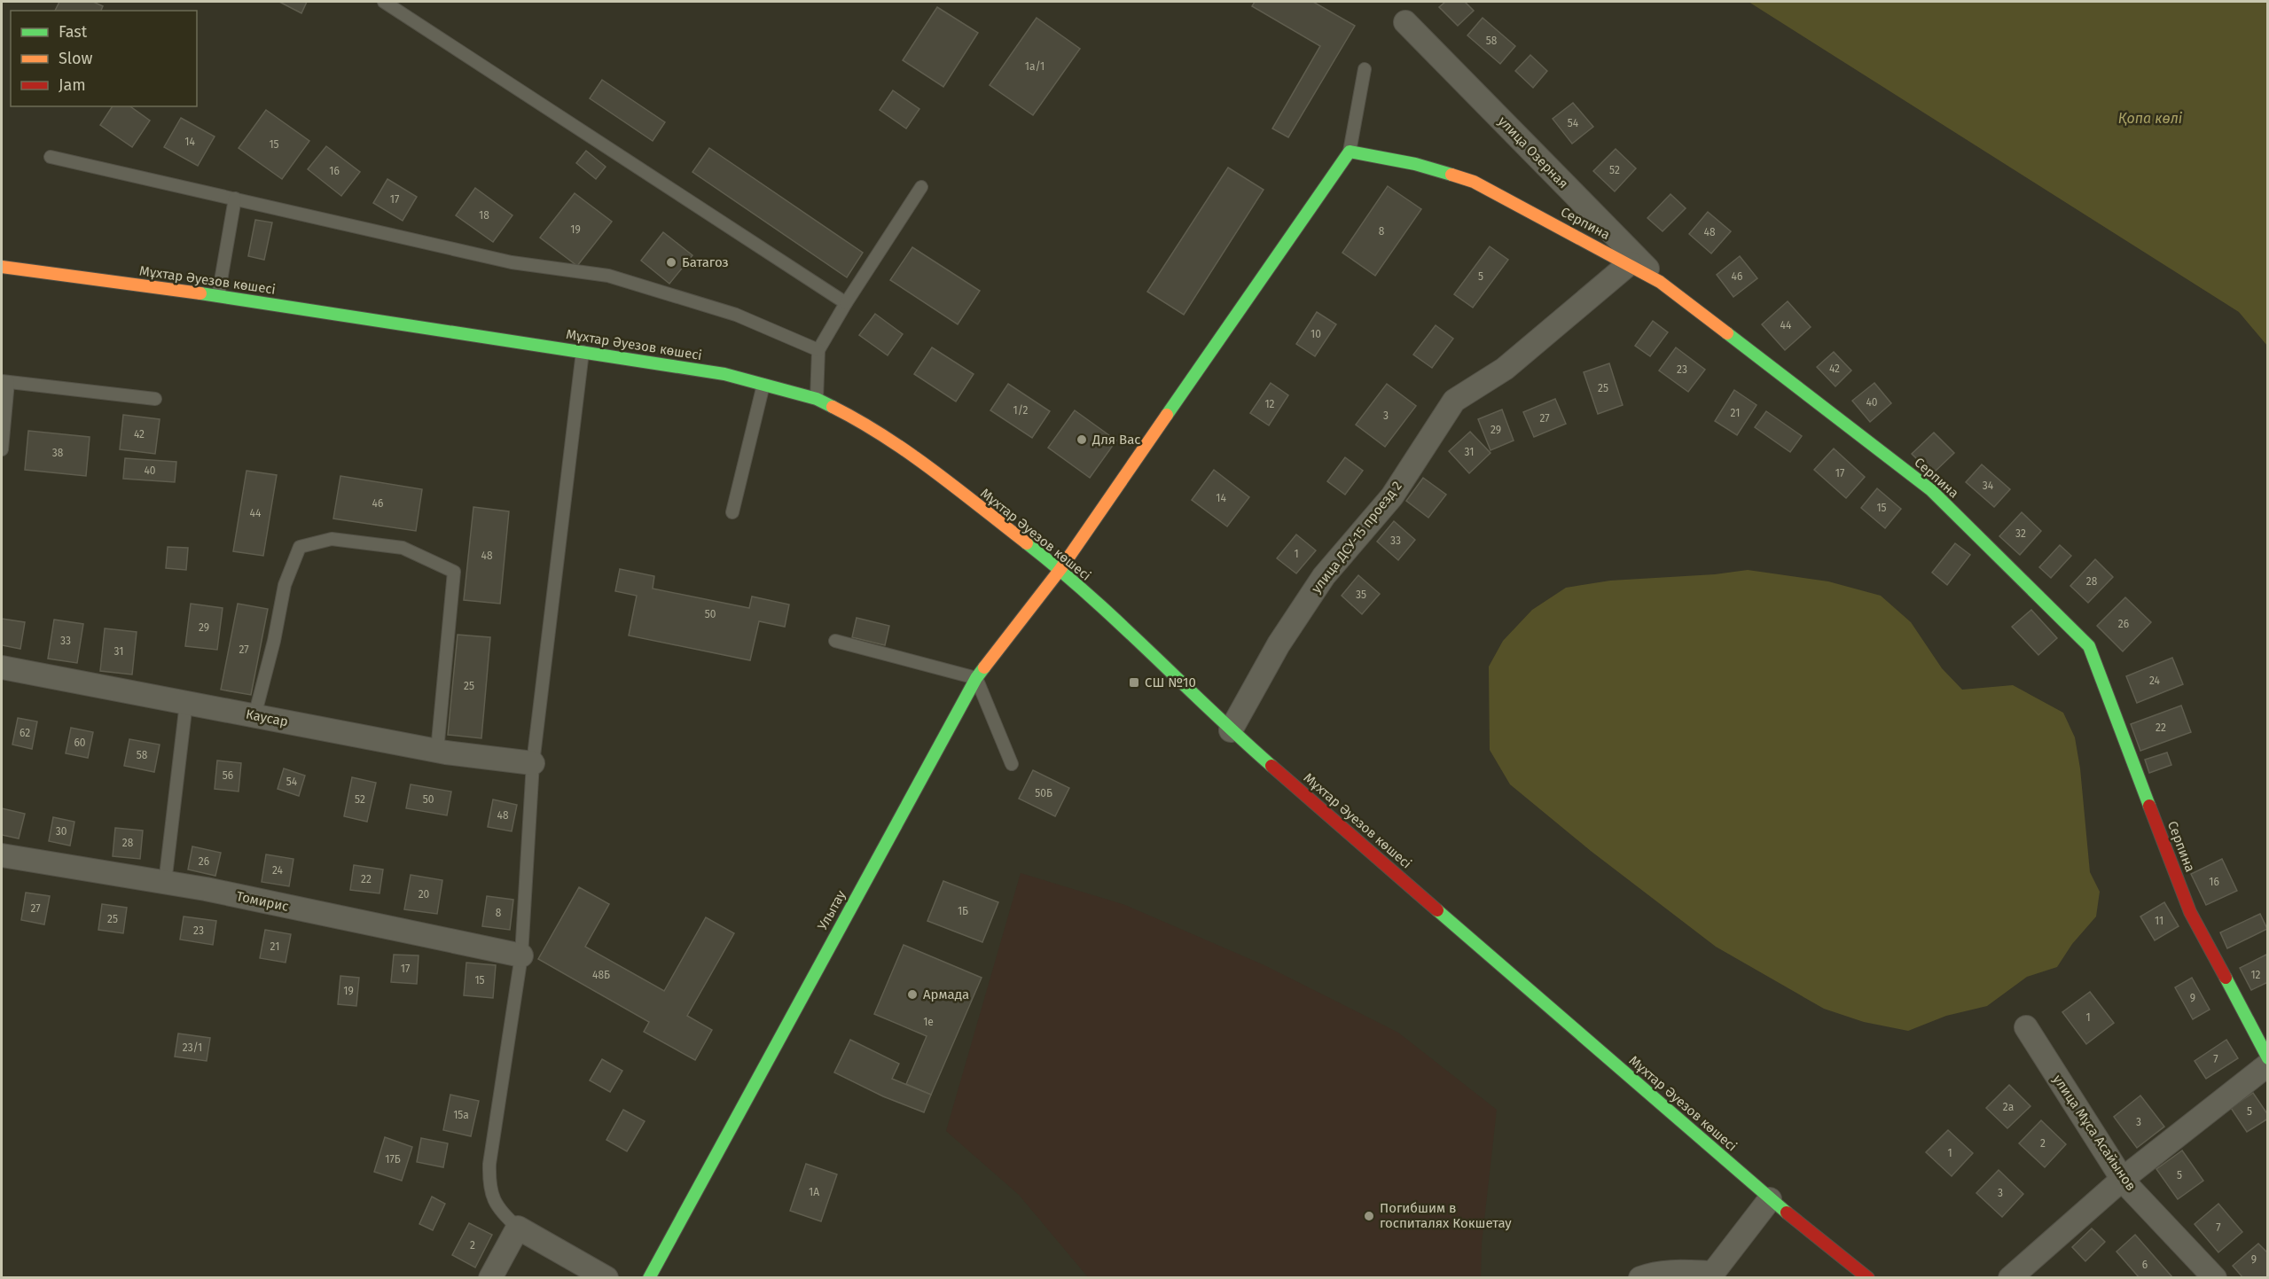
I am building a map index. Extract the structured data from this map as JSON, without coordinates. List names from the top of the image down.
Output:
{
  "streets": {
    "street": [
      "улица Озерная",
      "Серпина",
      "Мұхтар Әуезов көшесі",
      "улица ДСУ-15 проезд 2",
      "Каусар",
      "Томирис",
      "Улытау",
      "улица Мұса Асайынов"
    ]
  },
  "crossings": [
    ["улица Озерная", "Серпина"],
    ["Серпина", "улица ДСУ-15 проезд 2"],
    ["Мұхтар Әуезов көшесі", "улица ДСУ-15 проезд 2"],
    ["Мұхтар Әуезов көшесі", "Улытау"]
  ],
  "water": ["Қопа көлі"],
  "places": {
    "other": [
      "Батагоз",
      "Для Вас",
      "Армада",
      "Погибшим в госпиталях Кокшетау"
    ],
    "transit": ["СШ №10"]
  },
  "house_numbers": [
    "58",
    "1а/1",
    "54",
    "14",
    "15",
    "52",
    "16",
    "17",
    "18",
    "19",
    "8",
    "48",
    "5",
    "46",
    "44",
    "10",
    "42",
    "23",
    "25",
    "40",
    "12",
    "1/2",
    "21",
    "3",
    "27",
    "29",
    "42",
    "31",
    "38",
    "40",
    "17",
    "34",
    "14",
    "46",
    "15",
    "44",
    "32",
    "33",
    "1",
    "48",
    "28",
    "35",
    "50",
    "26",
    "29",
    "33",
    "27",
    "31",
    "24",
    "25",
    "22",
    "62",
    "60",
    "58",
    "56",
    "54",
    "50Б",
    "52",
    "50",
    "48",
    "30",
    "28",
    "26",
    "24",
    "22",
    "16",
    "20",
    "27",
    "1Б",
    "8",
    "25",
    "11",
    "23",
    "21",
    "17",
    "48Б",
    "12",
    "15",
    "19",
    "9",
    "1",
    "1е",
    "23/1",
    "7",
    "2а",
    "5",
    "15а",
    "3",
    "2",
    "1",
    "17Б",
    "5",
    "1А",
    "3",
    "7",
    "2",
    "9",
    "6"
  ],
  "legend": ["Fast", "Slow", "Jam"]
}
